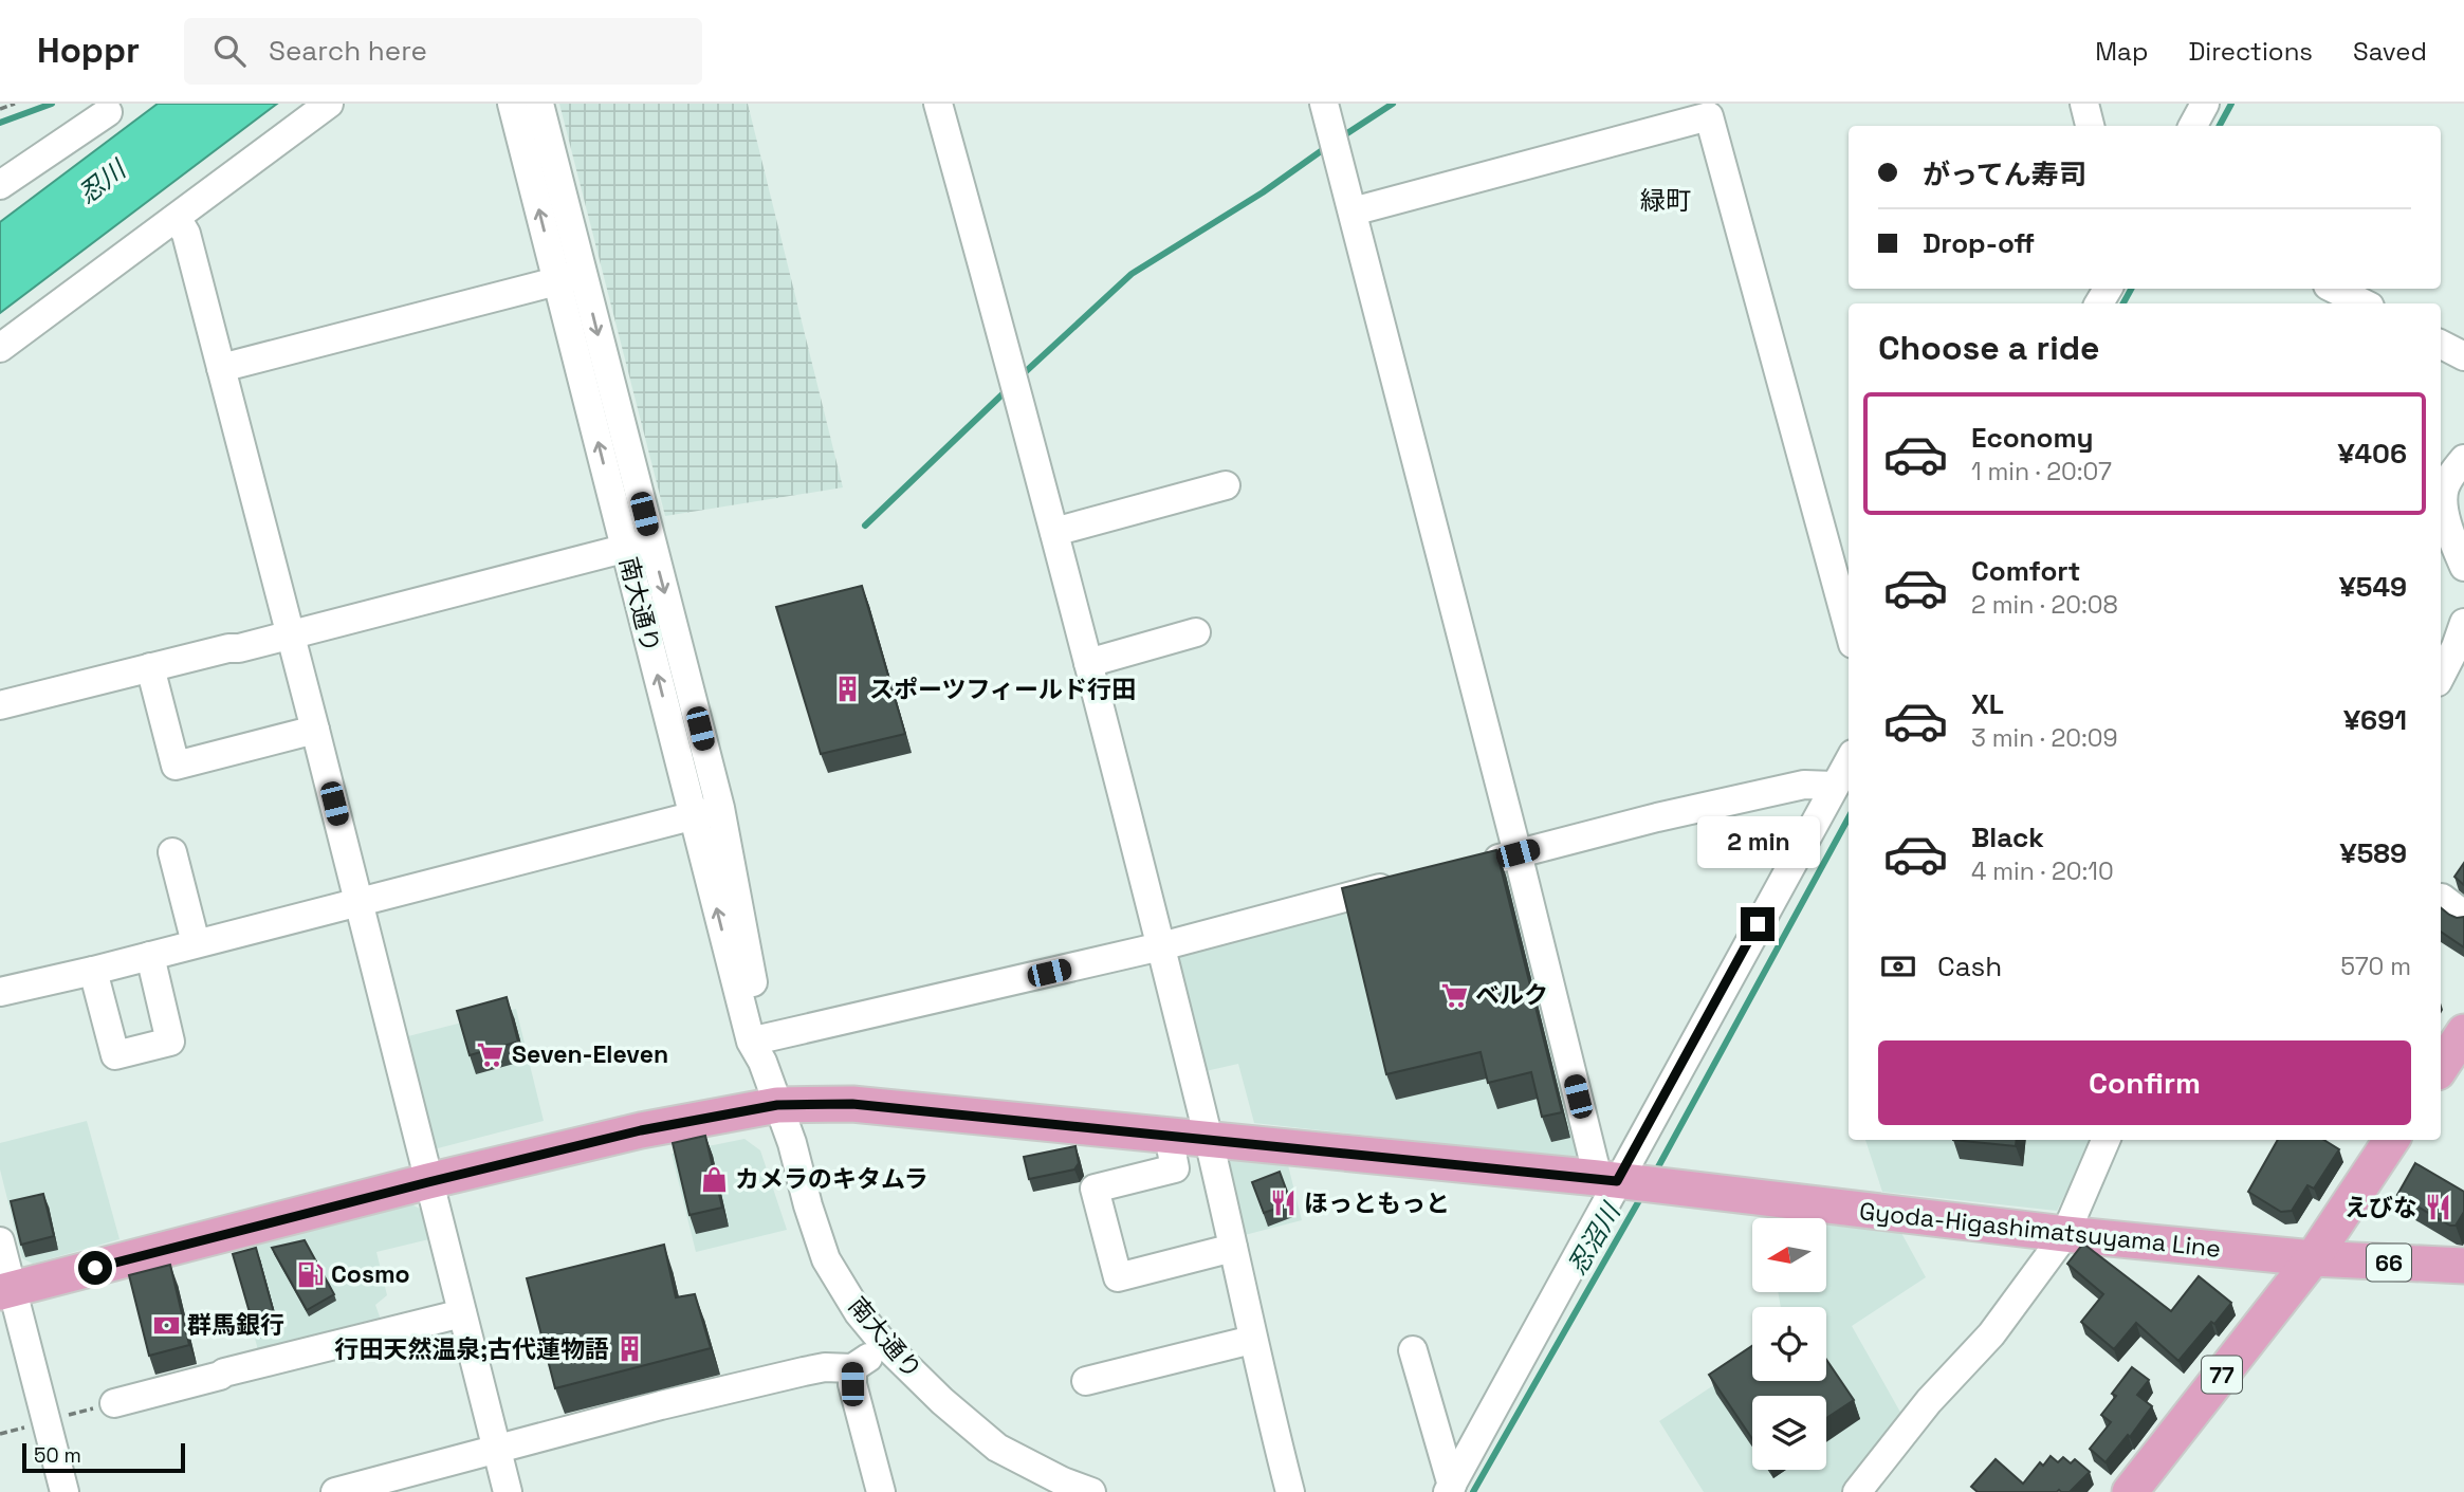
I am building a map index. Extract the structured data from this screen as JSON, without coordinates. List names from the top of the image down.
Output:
{
  "streets": {
    "main road": ["Gyoda-Higashimatsuyama Line", "66", "77"],
    "street": ["南大通り"]
  },
  "crossings": [
    ["南大通り", "Gyoda-Higashimatsuyama Line"],
    ["Gyoda-Higashimatsuyama Line", "77"]
  ],
  "districts": ["緑町"],
  "water": ["忍川", "忍沼川"],
  "places": {
    "building": ["スポーツフィールド行田", "行田天然温泉;古代蓮物語"],
    "supermarket": ["ベルク", "Seven-Eleven"],
    "shop": ["カメラのキタムラ"],
    "restaurant": ["ほっともっと", "えびな"],
    "fuel station": ["Cosmo"],
    "bank": ["群馬銀行"]
  },
  "scale_bar": "50 m",
  "north": "left",
  "page": {
    "header": "Hoppr",
    "search": "Search here",
    "nav": ["Map", "Directions", "Saved"],
    "banner": ["がってん寿司", "Drop-off"],
    "heading": "Choose a ride",
    "list": [
      {
        "name": "Economy",
        "note": "1 min · 20:07",
        "value": "¥406"
      },
      {
        "name": "Comfort",
        "note": "2 min · 20:08",
        "value": "¥549"
      },
      {
        "name": "XL",
        "note": "3 min · 20:09",
        "value": "¥691"
      },
      {
        "name": "Black",
        "note": "4 min · 20:10",
        "value": "¥589"
      }
    ],
    "bubble": "2 min",
    "pay": ["Cash", "570 m"],
    "buttons": "Confirm",
    "scale": "50 m"
  }
}
